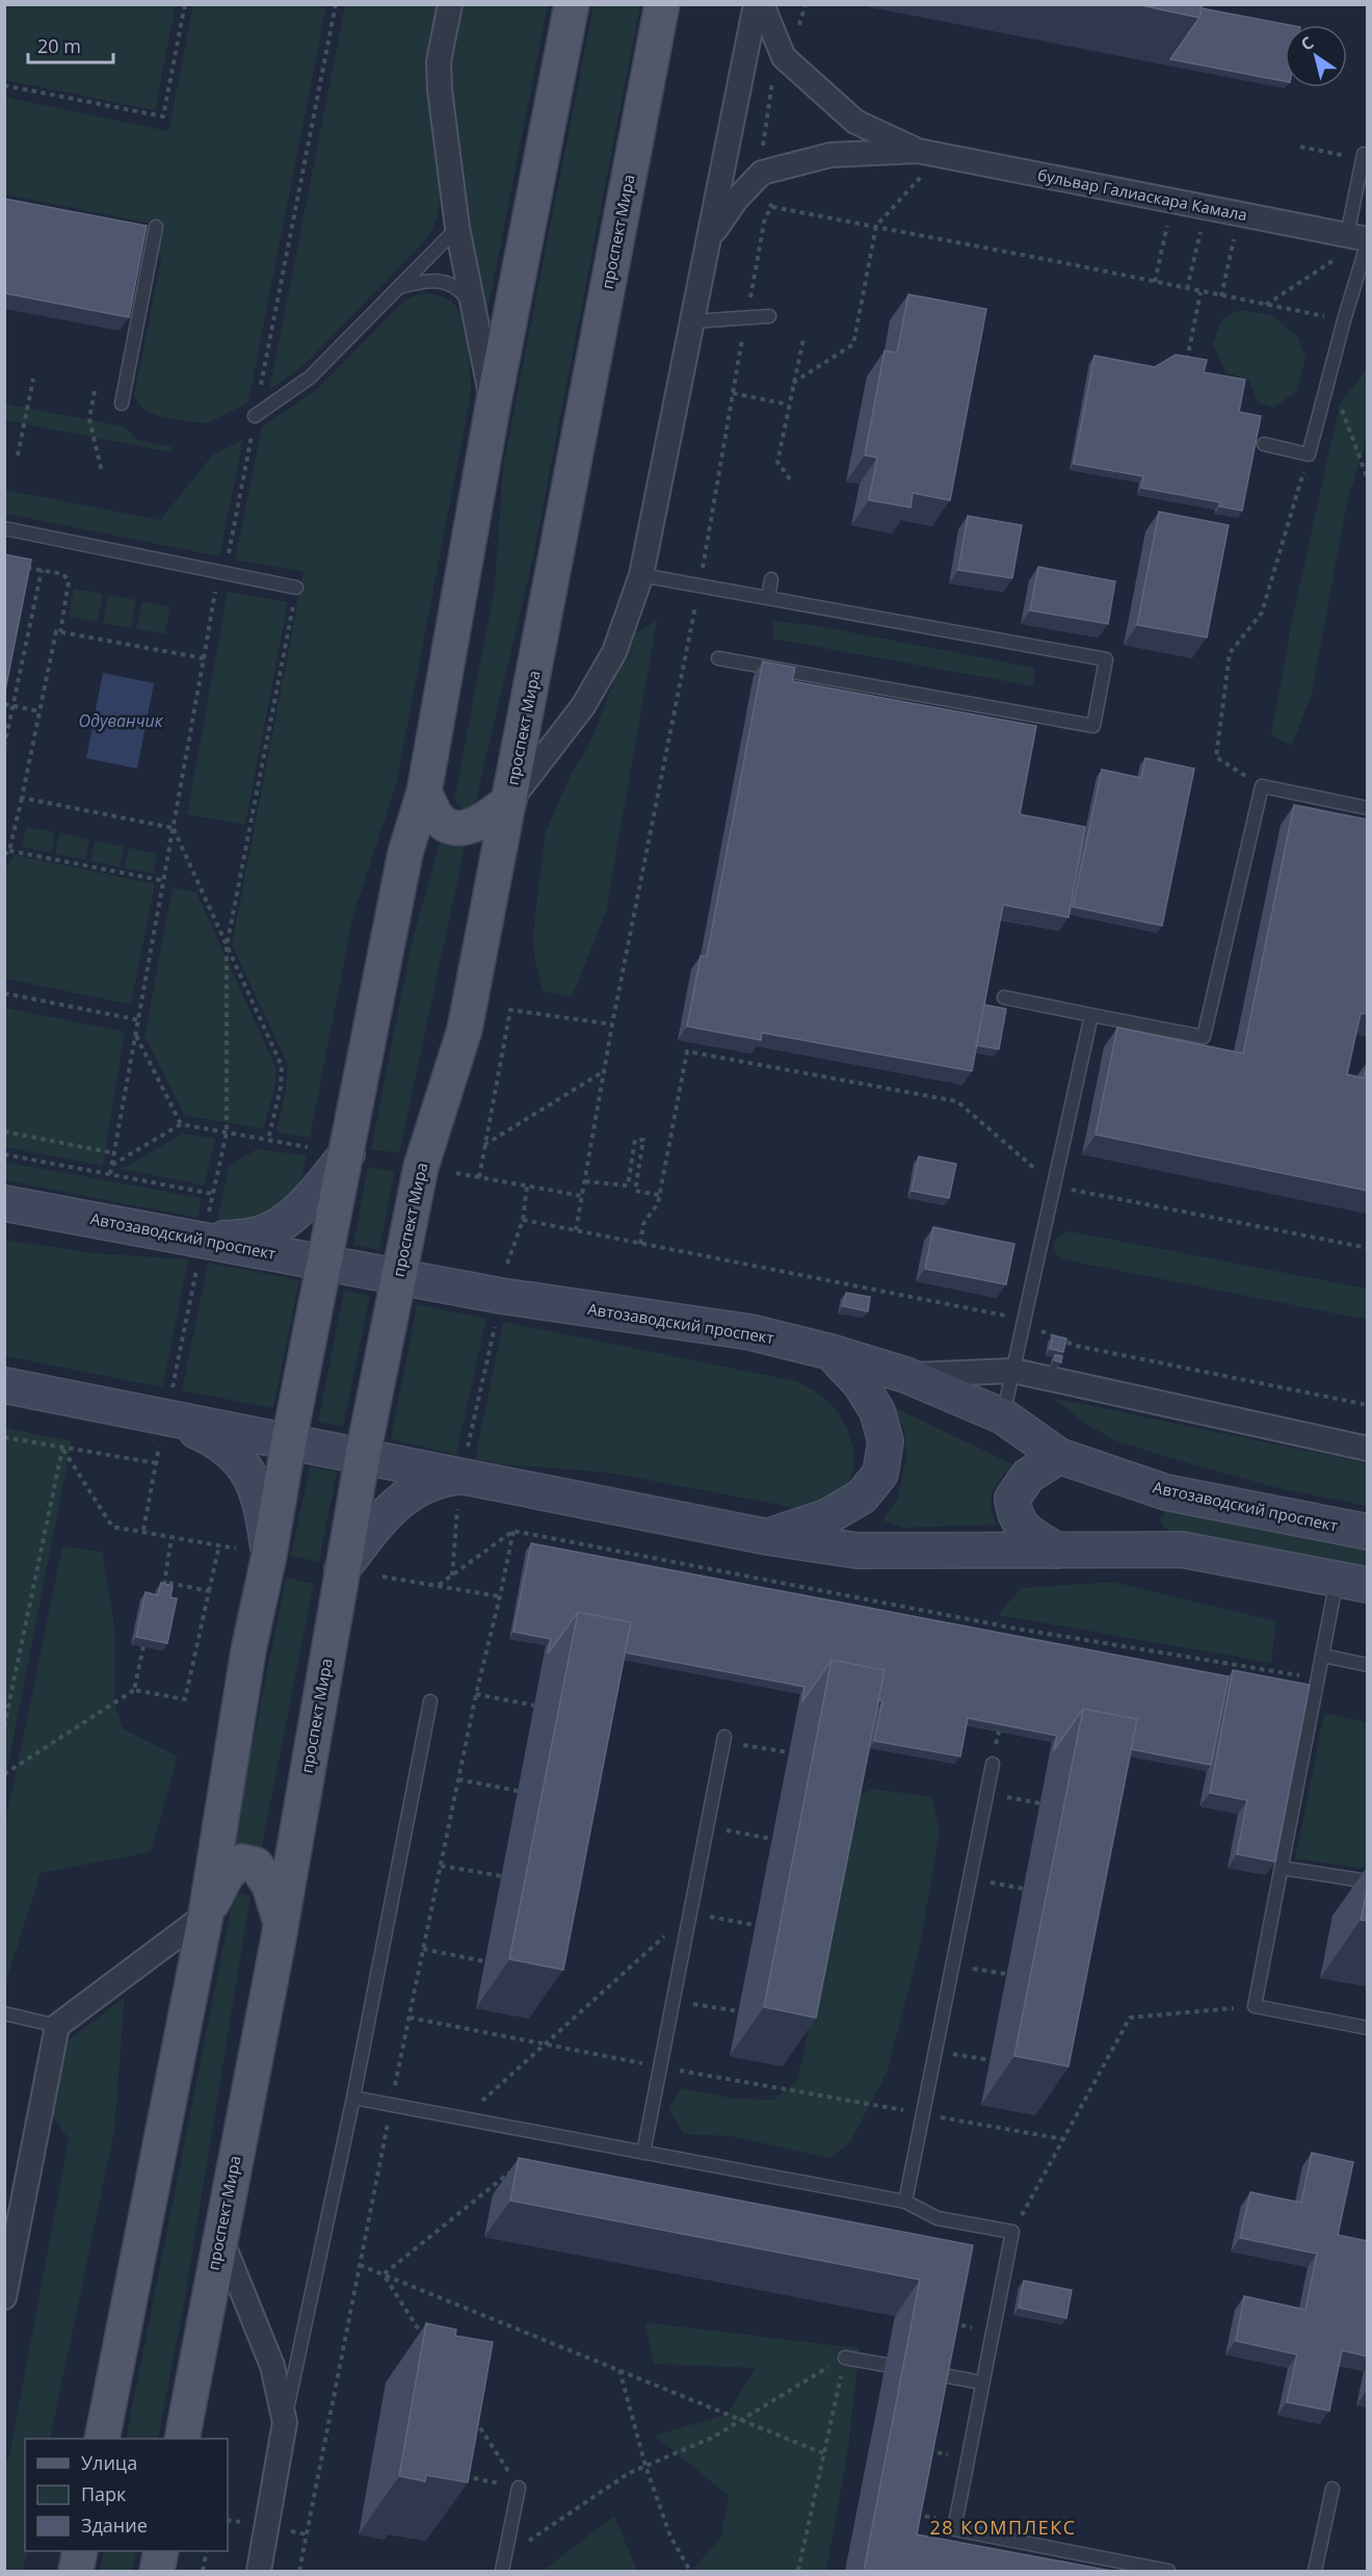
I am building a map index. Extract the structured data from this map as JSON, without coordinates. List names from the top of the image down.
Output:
{
  "streets": {
    "main road": ["проспект Мира"],
    "street": ["бульвар Галиаскара Камала", "Автозаводский проспект"]
  },
  "crossings": [
    ["проспект Мира", "Автозаводский проспект"]
  ],
  "districts": ["28 КОМПЛЕКС"],
  "water": ["Одуванчик"],
  "legend": ["Улица", "Парк", "Здание"],
  "scale_bar": "20 m",
  "north": "top left"
}
